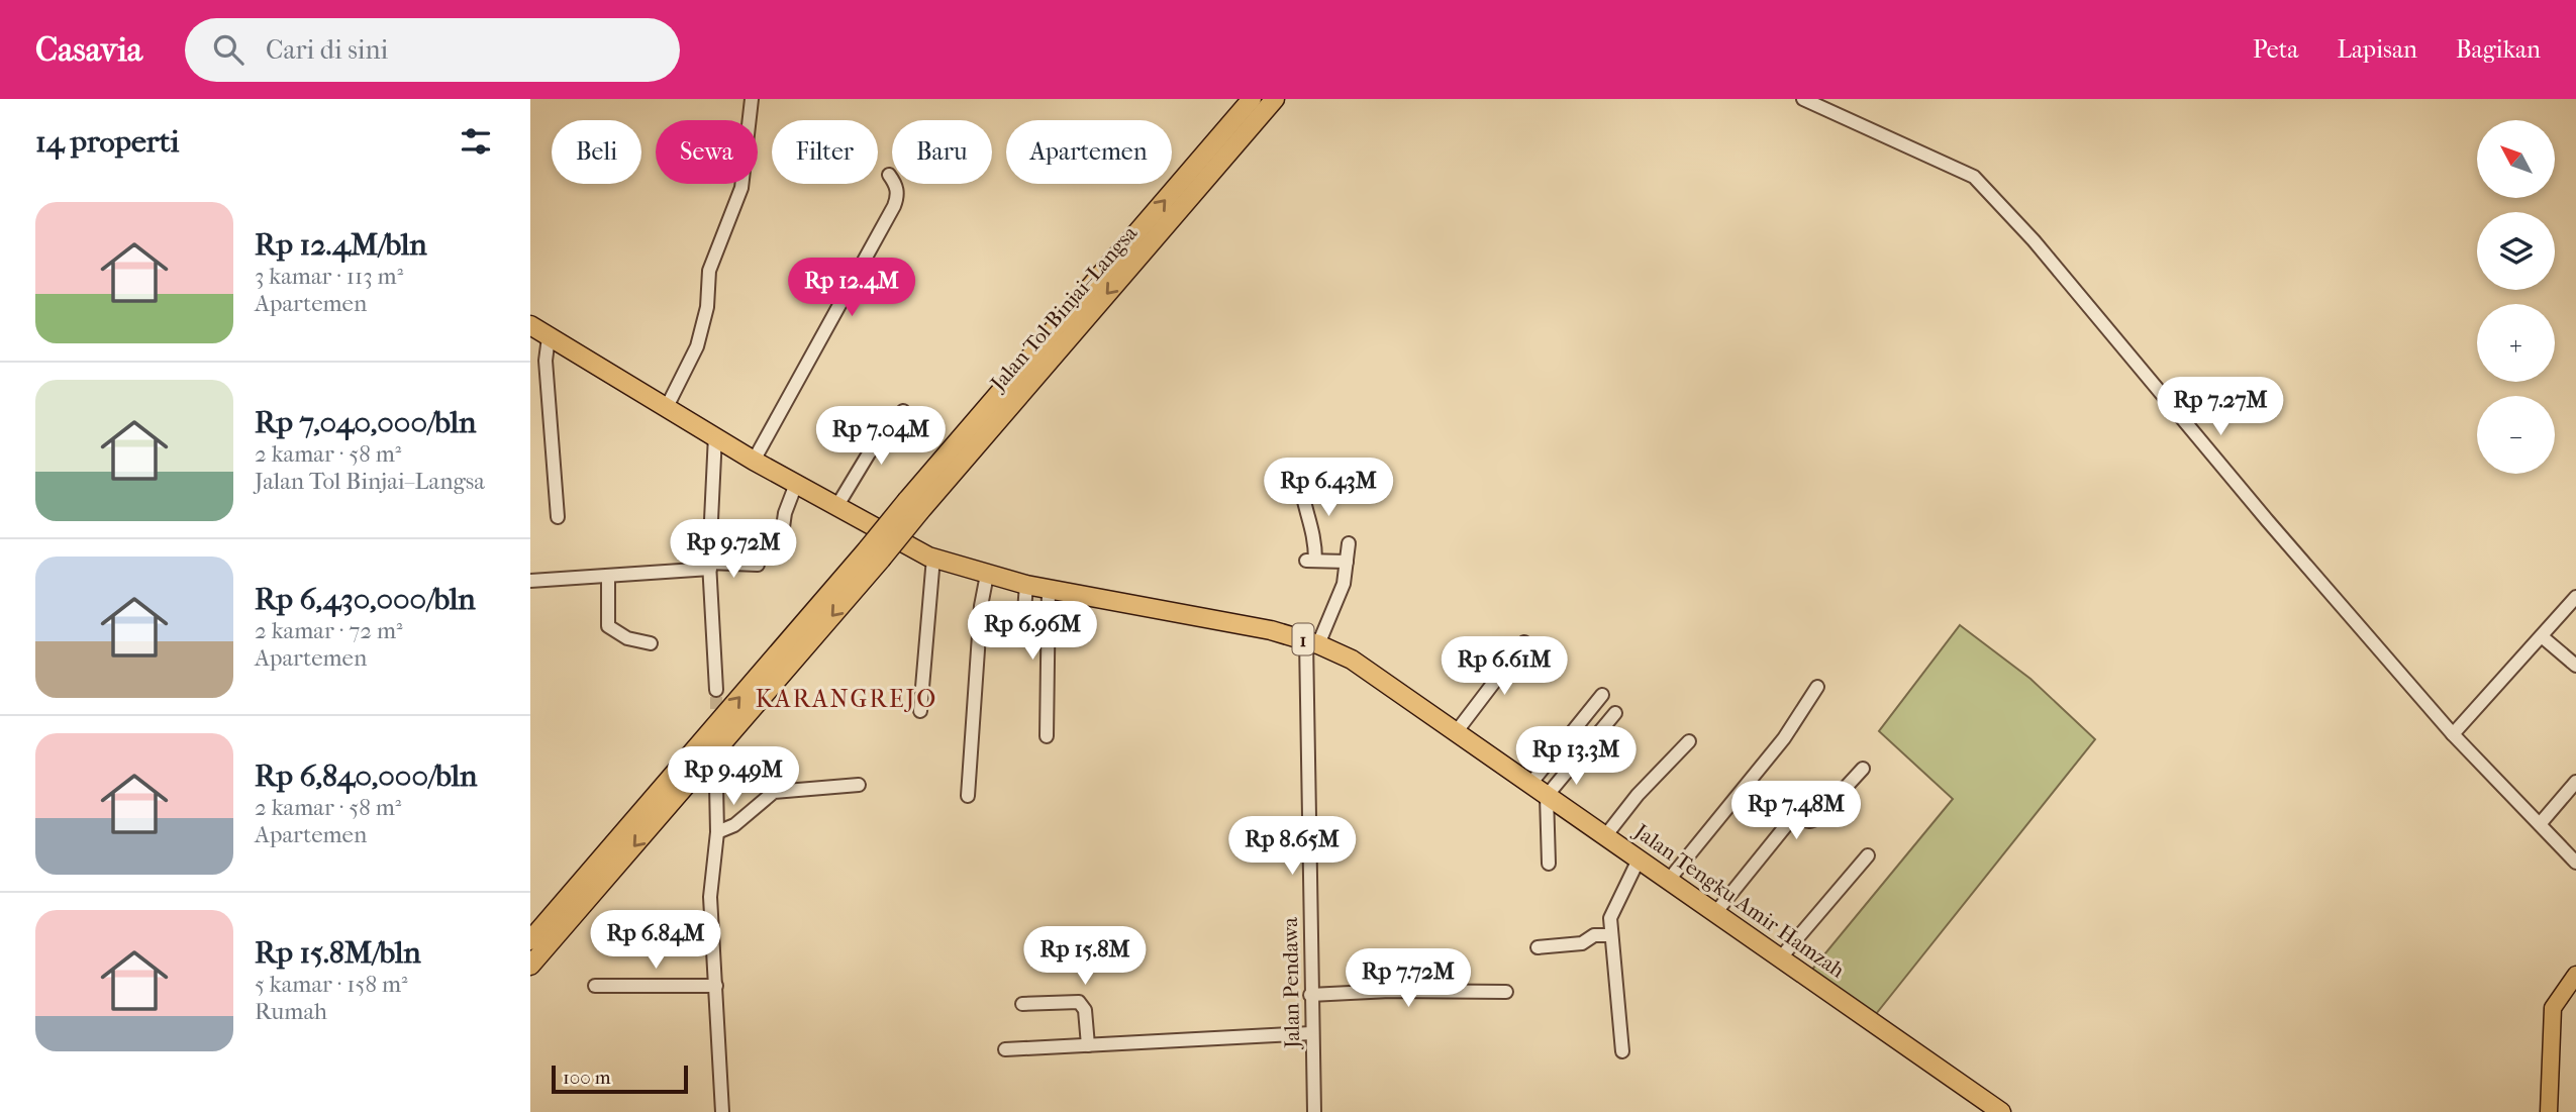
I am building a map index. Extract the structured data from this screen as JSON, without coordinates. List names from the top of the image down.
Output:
{
  "streets": {
    "highway": ["Jalan Tol Binjai–Langsa", "1", "Jalan Tengku Amir Hamzah"],
    "street": ["Jalan Pendawa"]
  },
  "crossings": [
    ["Jalan Tengku Amir Hamzah", "Jalan Pendawa"]
  ],
  "districts": ["KARANGREJO"],
  "scale_bar": "100 m",
  "north": "top left",
  "page": {
    "header": "Casavia",
    "search": "Cari di sini",
    "nav": ["Peta", "Lapisan", "Bagikan"],
    "heading": "14 properti",
    "map_buttons": ["+", "−"],
    "chip": [
      "Beli",
      "Sewa",
      "Filter",
      "Baru",
      "Apartemen"
    ],
    "list": [
      {
        "name": "Rp 12.4M/bln",
        "note": "3 kamar · 113 m² · Apartemen"
      },
      {
        "name": "Rp 7,040,000/bln",
        "note": "2 kamar · 58 m² · Jalan Tol Binjai–Langsa"
      },
      {
        "name": "Rp 6,430,000/bln",
        "note": "2 kamar · 72 m² · Apartemen"
      },
      {
        "name": "Rp 6,840,000/bln",
        "note": "2 kamar · 58 m² · Apartemen"
      },
      {
        "name": "Rp 15.8M/bln",
        "note": "5 kamar · 158 m² · Rumah"
      }
    ],
    "price": [
      "Rp 12.4M",
      "Rp 7.27M",
      "Rp 7.04M",
      "Rp 6.43M",
      "Rp 9.72M",
      "Rp 6.96M",
      "Rp 6.61M",
      "Rp 13.3M",
      "Rp 9.49M",
      "Rp 7.48M",
      "Rp 8.65M",
      "Rp 6.84M",
      "Rp 15.8M",
      "Rp 7.72M"
    ],
    "scale": "100 m"
  }
}
